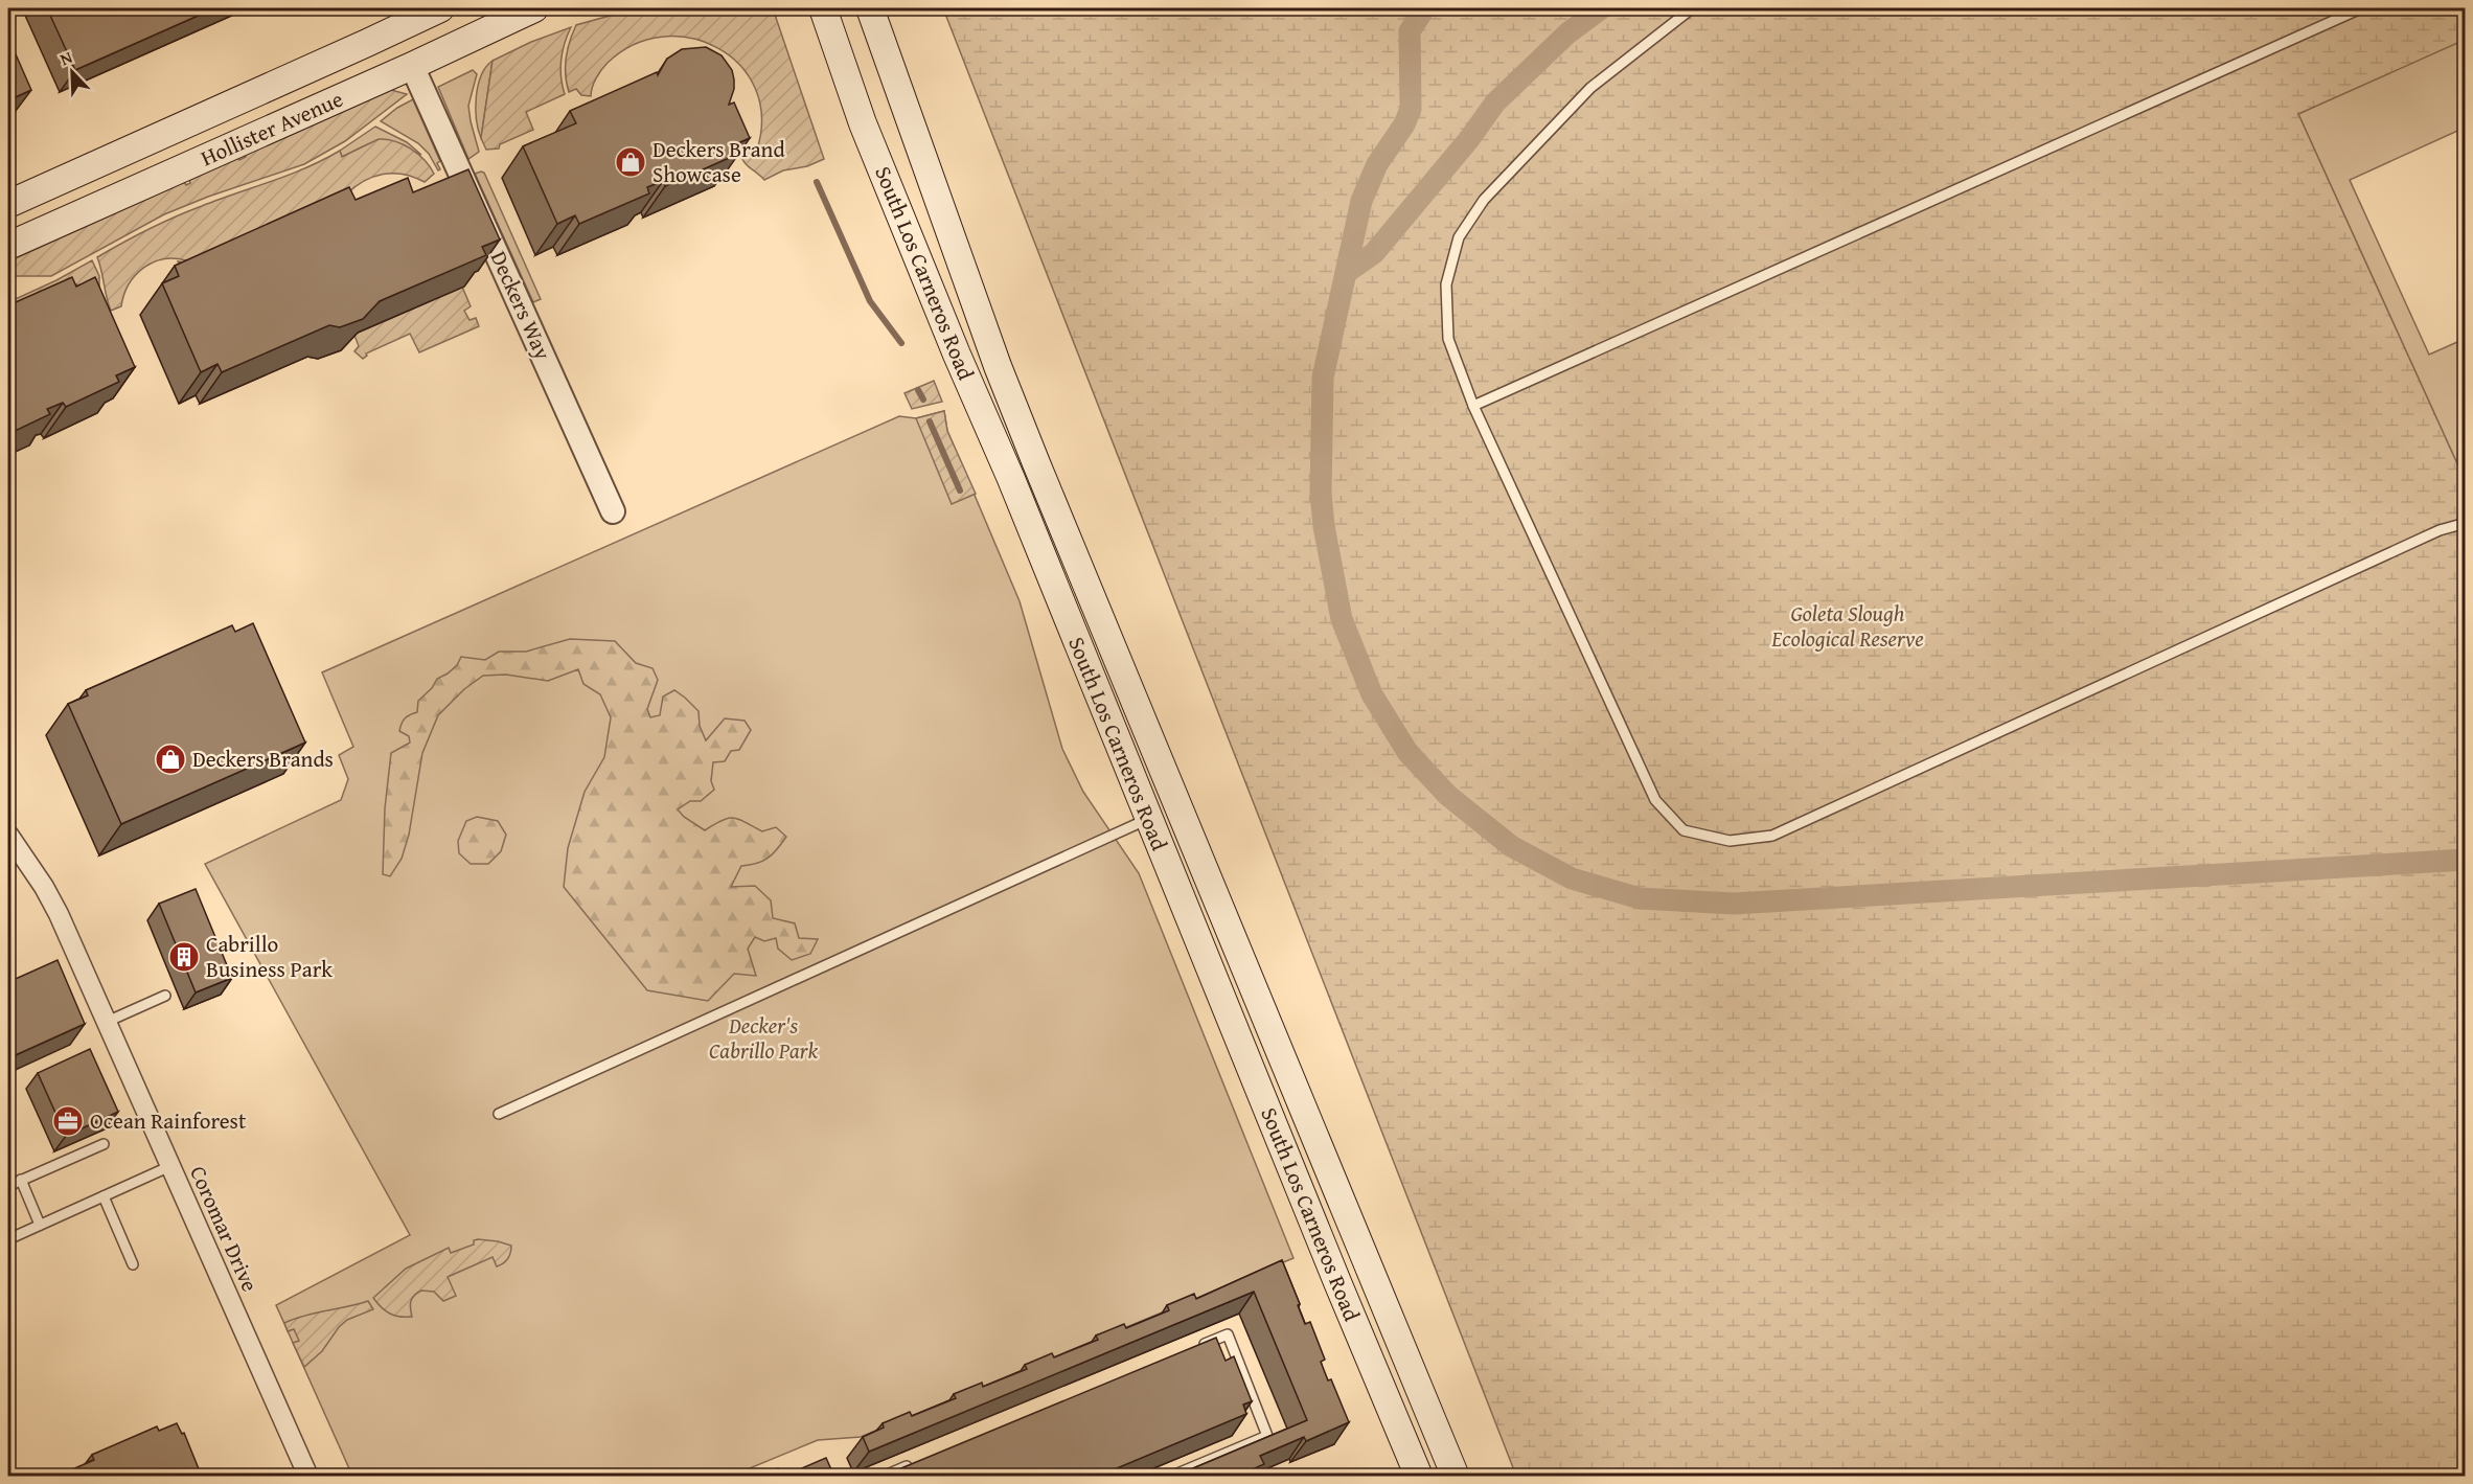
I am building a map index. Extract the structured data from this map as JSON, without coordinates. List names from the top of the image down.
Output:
{
  "streets": {
    "main road": ["Hollister Avenue", "South Los Carneros Road"],
    "street": ["Deckers Way", "Coromar Drive"]
  },
  "crossings": [
    ["Hollister Avenue", "Deckers Way"]
  ],
  "parks": ["Goleta Slough Ecological Reserve", "Decker's Cabrillo Park"],
  "places": {
    "shop": ["Deckers Brand Showcase", "Deckers Brands"],
    "building": ["Cabrillo Business Park"],
    "office": ["Ocean Rainforest"]
  },
  "north": "top left"
}
